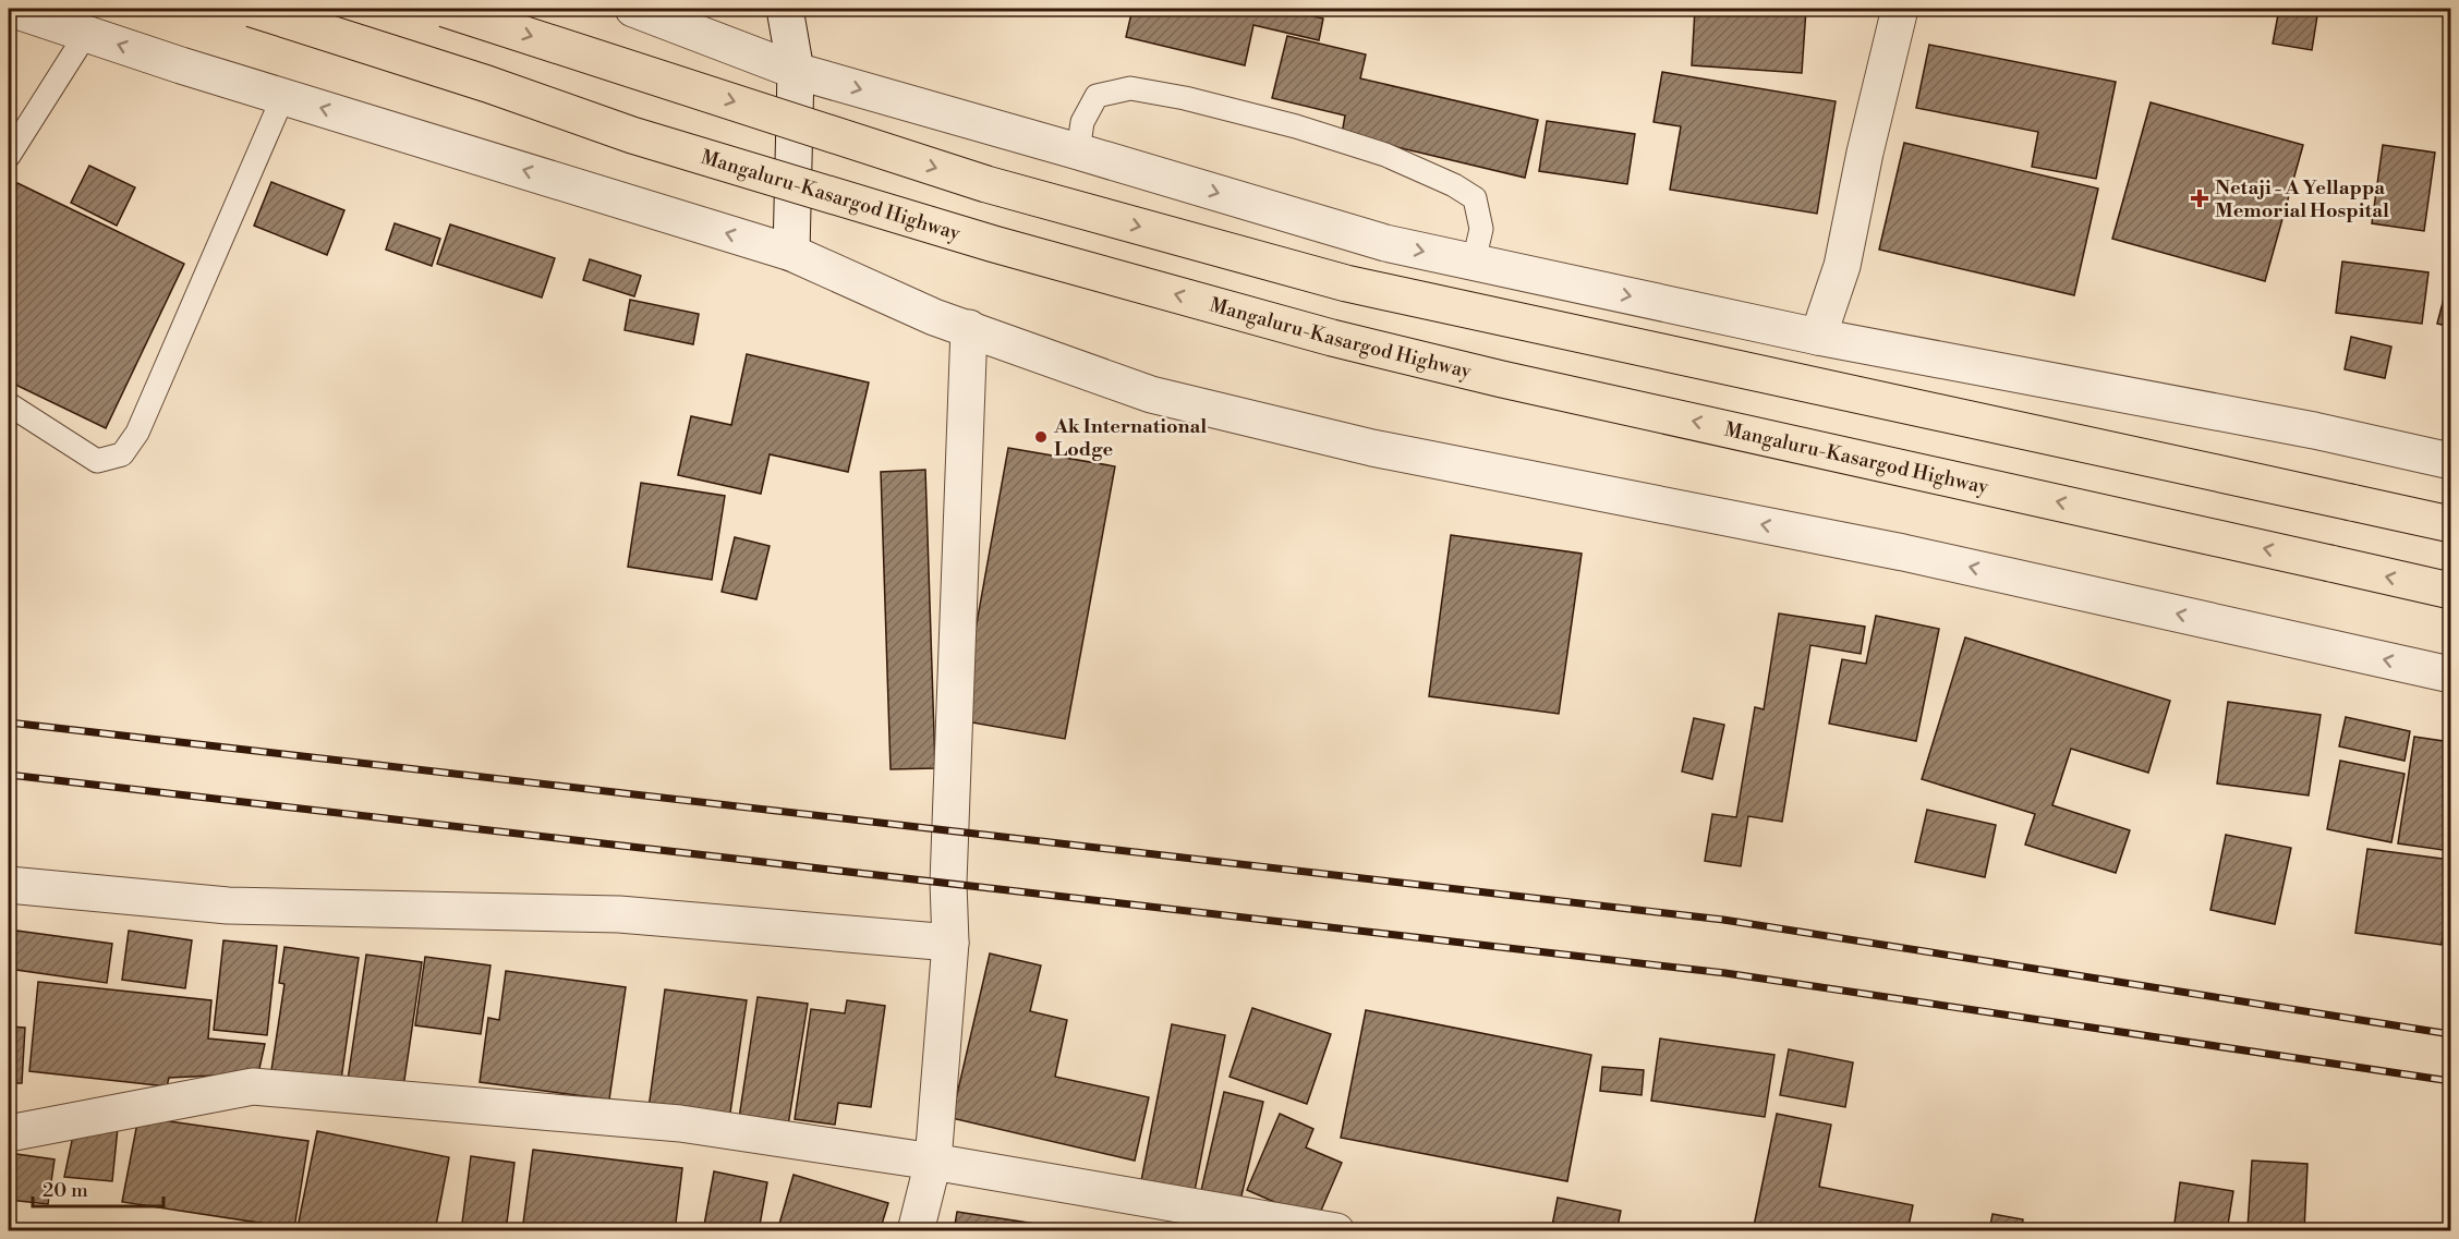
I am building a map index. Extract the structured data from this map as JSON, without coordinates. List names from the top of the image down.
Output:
{
  "streets": {
    "highway": ["Mangaluru-Kasargod Highway"]
  },
  "places": {
    "health": ["Netaji - A Yellappa Memorial Hospital"],
    "other": ["Ak International Lodge"]
  },
  "scale_bar": "20 m"
}
